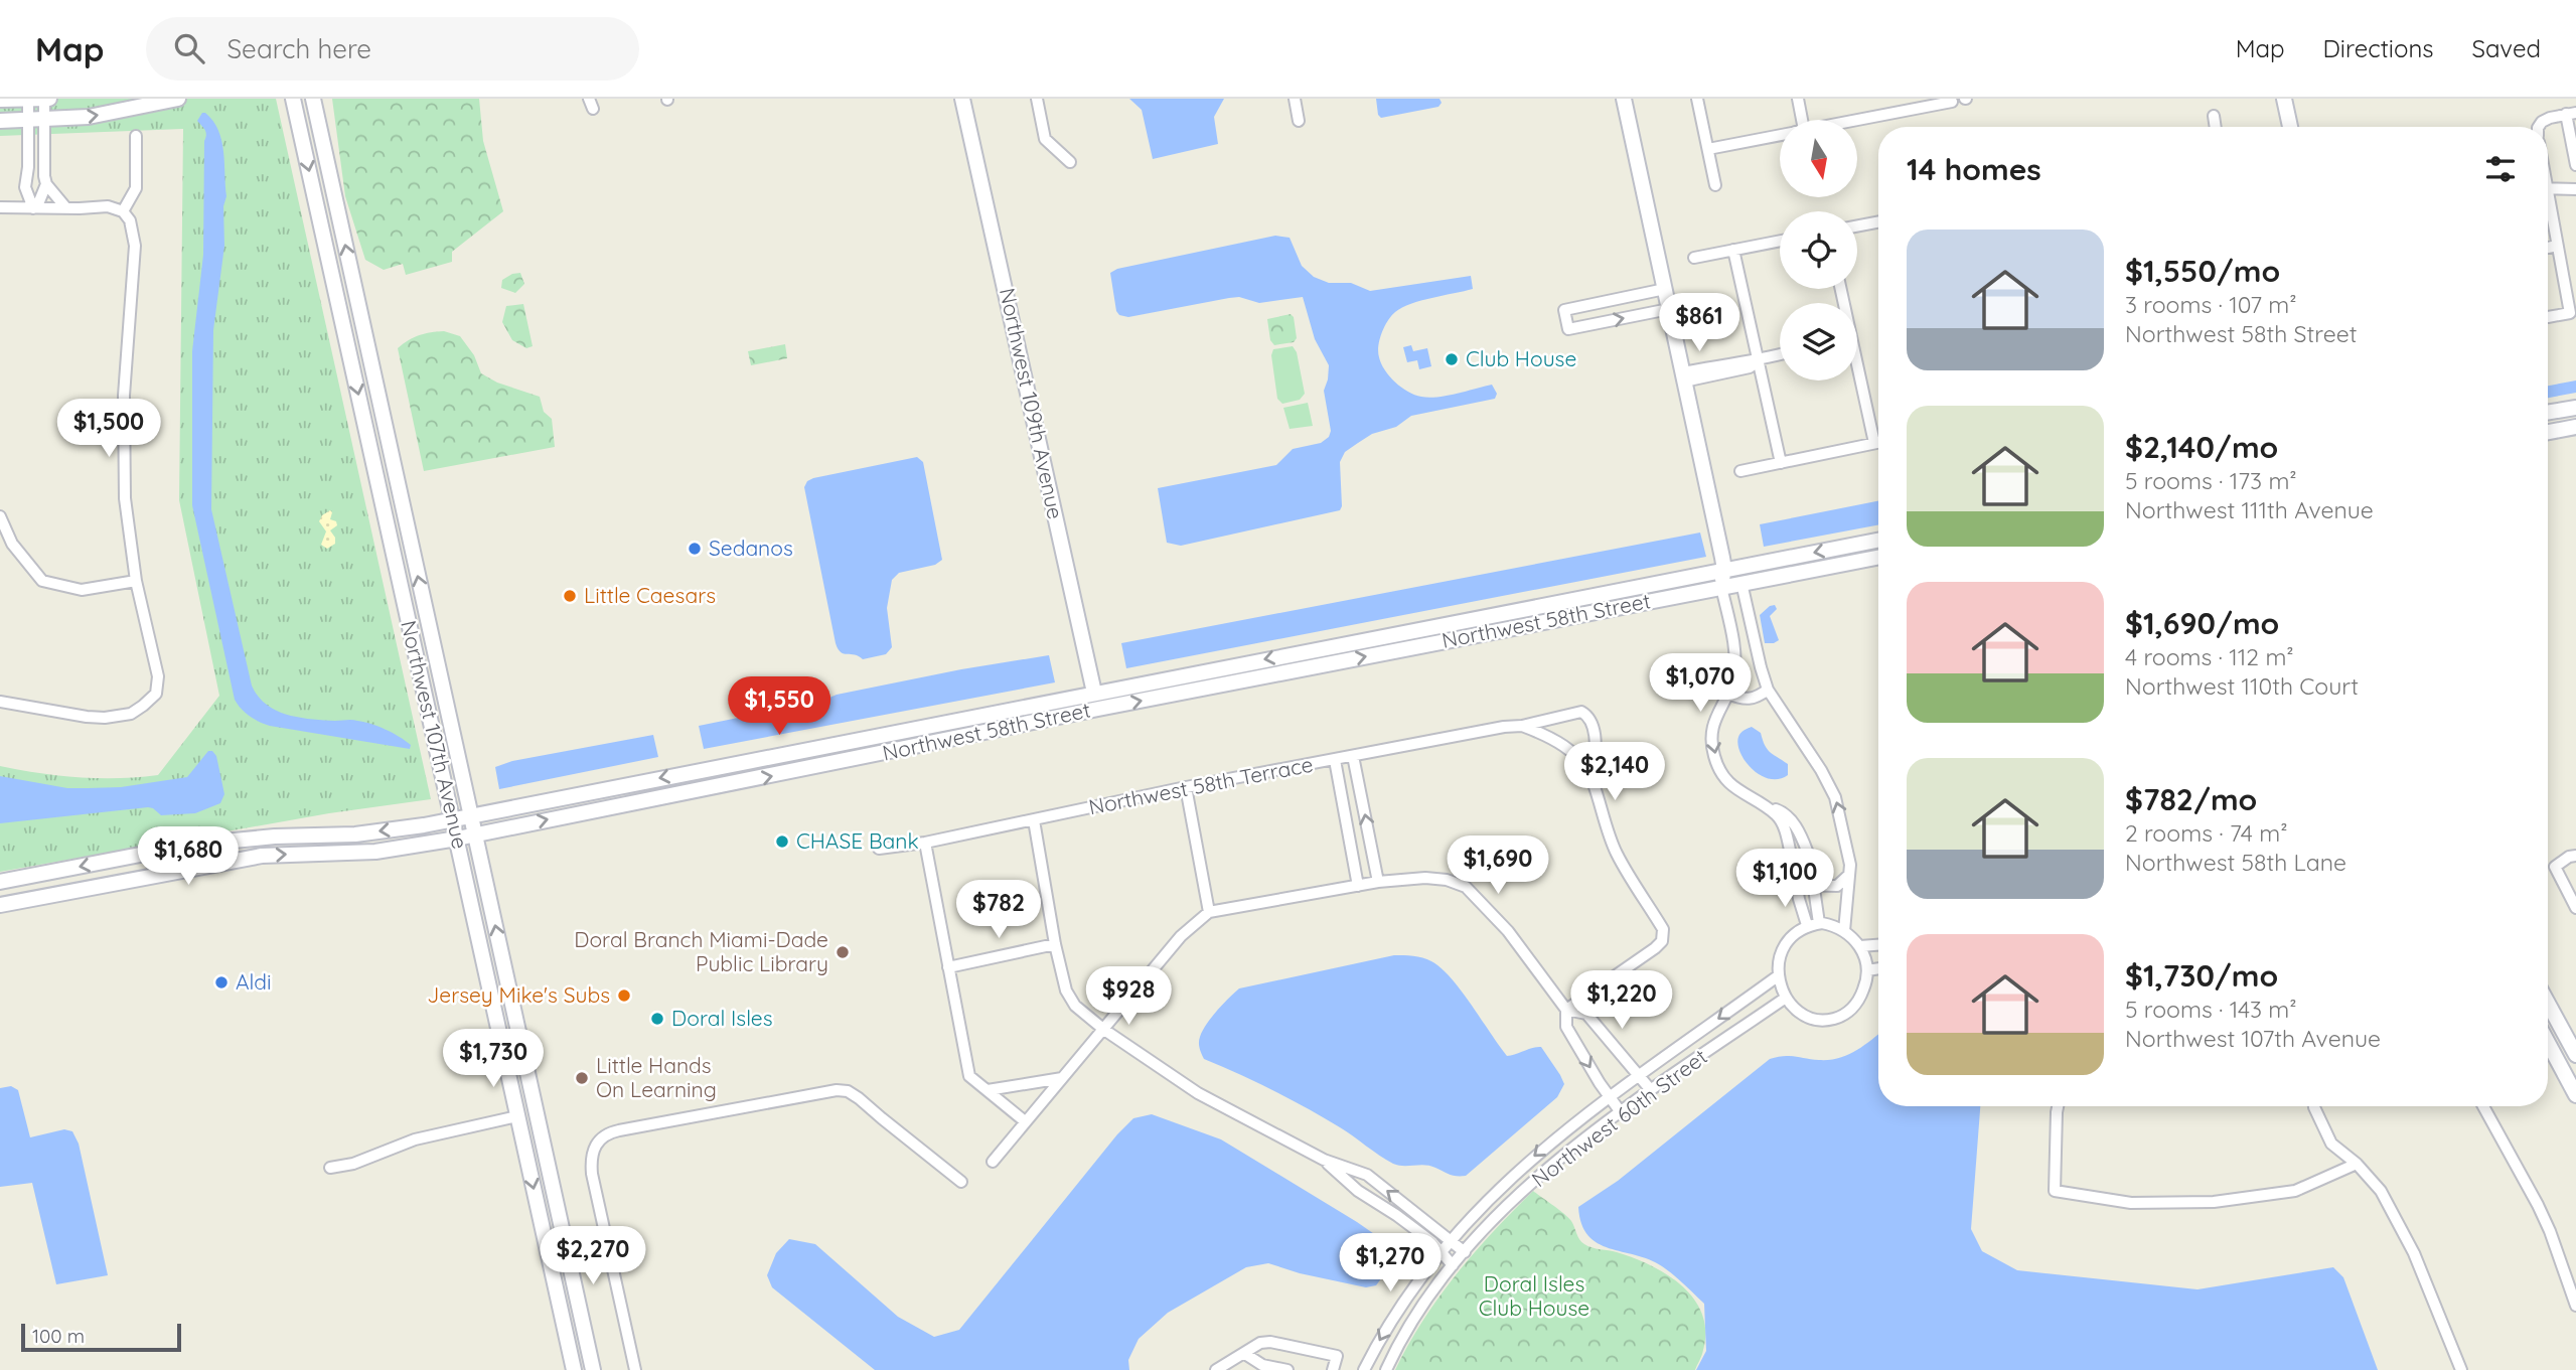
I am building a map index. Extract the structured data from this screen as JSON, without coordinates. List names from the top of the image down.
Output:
{
  "streets": {
    "street": [
      "Northwest 109th Avenue",
      "Northwest 58th Street",
      "Northwest 107th Avenue",
      "Northwest 58th Terrace",
      "Northwest 60th Street"
    ]
  },
  "crossings": [
    ["Northwest 109th Avenue", "Northwest 58th Street"],
    ["Northwest 58th Street", "Northwest 107th Avenue"]
  ],
  "parks": ["Doral Isles Club House"],
  "places": [
    "Club House",
    "Sedanos",
    "Little Caesars",
    "CHASE Bank",
    "Doral Branch Miami-Dade Public Library",
    "Aldi",
    "Jersey Mike's Subs",
    "Doral Isles",
    "Little Hands On Learning"
  ],
  "scale_bar": "100 m",
  "north": "bottom",
  "page": {
    "header": "Map",
    "search": "Search here",
    "nav": ["Map", "Directions", "Saved"],
    "heading": "14 homes",
    "list": [
      {
        "name": "$1,550/mo",
        "note": "3 rooms · 107 m² · Northwest 58th Street"
      },
      {
        "name": "$2,140/mo",
        "note": "5 rooms · 173 m² · Northwest 111th Avenue"
      },
      {
        "name": "$1,690/mo",
        "note": "4 rooms · 112 m² · Northwest 110th Court"
      },
      {
        "name": "$782/mo",
        "note": "2 rooms · 74 m² · Northwest 58th Lane"
      },
      {
        "name": "$1,730/mo",
        "note": "5 rooms · 143 m² · Northwest 107th Avenue"
      }
    ],
    "price": [
      "$861",
      "$1,500",
      "$1,070",
      "$1,550",
      "$2,140",
      "$1,680",
      "$1,690",
      "$1,100",
      "$782",
      "$928",
      "$1,220",
      "$1,730",
      "$2,270",
      "$1,270"
    ],
    "scale": "100 m"
  }
}
